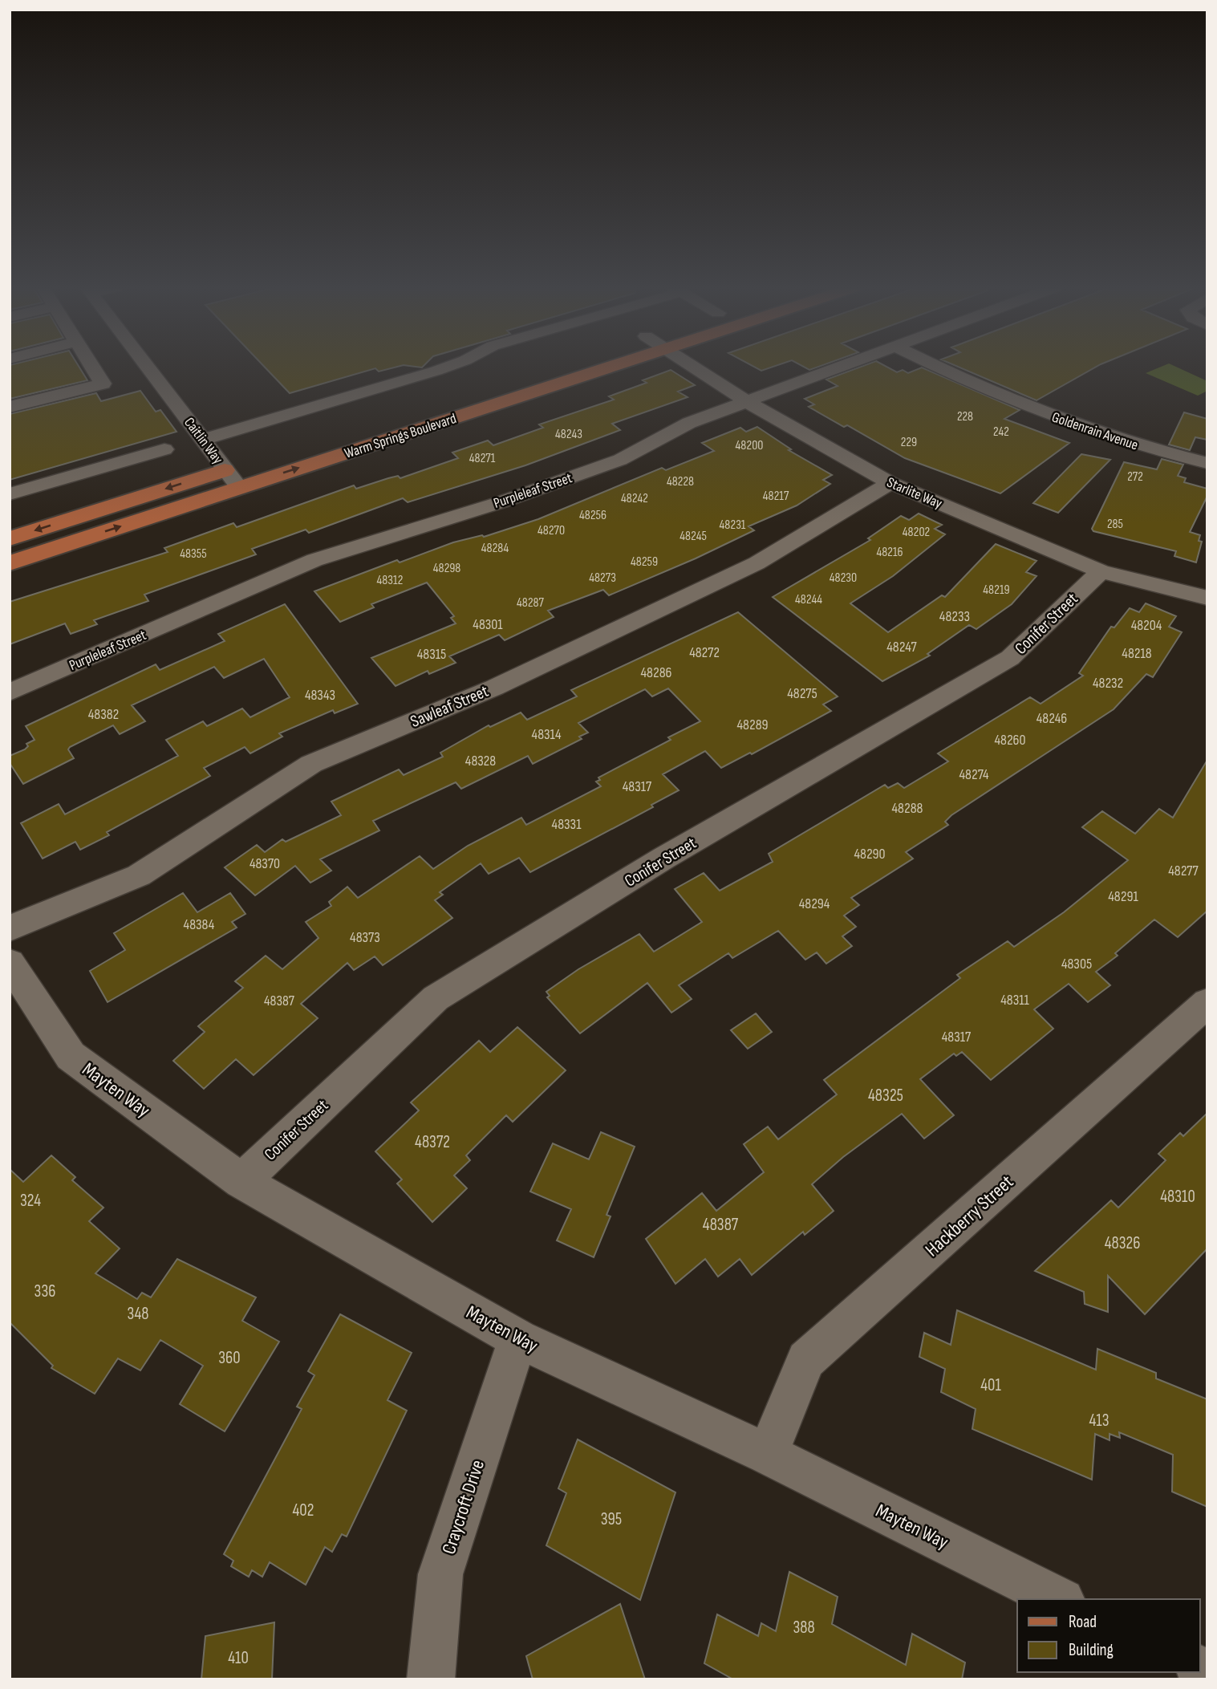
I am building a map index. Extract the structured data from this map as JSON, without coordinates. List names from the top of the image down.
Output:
{
  "streets": {
    "main road": ["Warm Springs Boulevard"],
    "street": [
      "Goldenrain Avenue",
      "Caitlin Way",
      "Purpleleaf Street",
      "Starlite Way",
      "Conifer Street",
      "Sawleaf Street",
      "Mayten Way",
      "Hackberry Street",
      "Craycroft Drive"
    ]
  },
  "crossings": [
    ["Warm Springs Boulevard", "Caitlin Way"],
    ["Purpleleaf Street", "Starlite Way"],
    ["Starlite Way", "Conifer Street"],
    ["Starlite Way", "Sawleaf Street"],
    ["Conifer Street", "Mayten Way"],
    ["Mayten Way", "Hackberry Street"],
    ["Mayten Way", "Craycroft Drive"]
  ],
  "house_numbers": [
    "228",
    "242",
    "48243",
    "229",
    "48200",
    "48271",
    "272",
    "48228",
    "48217",
    "48242",
    "48256",
    "285",
    "48231",
    "48270",
    "48202",
    "48245",
    "48284",
    "48216",
    "48355",
    "48259",
    "48298",
    "48273",
    "48230",
    "48312",
    "48219",
    "48244",
    "48287",
    "48233",
    "48301",
    "48204",
    "48247",
    "48272",
    "48218",
    "48315",
    "48286",
    "48232",
    "48275",
    "48343",
    "48382",
    "48246",
    "48289",
    "48314",
    "48260",
    "48328",
    "48274",
    "48317",
    "48288",
    "48331",
    "48290",
    "48370",
    "48277",
    "48291",
    "48294",
    "48384",
    "48373",
    "48305",
    "48311",
    "48387",
    "48317",
    "48325",
    "48372",
    "48310",
    "324",
    "48387",
    "48326",
    "336",
    "348",
    "360",
    "401",
    "413",
    "402",
    "395",
    "388",
    "410"
  ],
  "legend": ["Road", "Building"]
}
